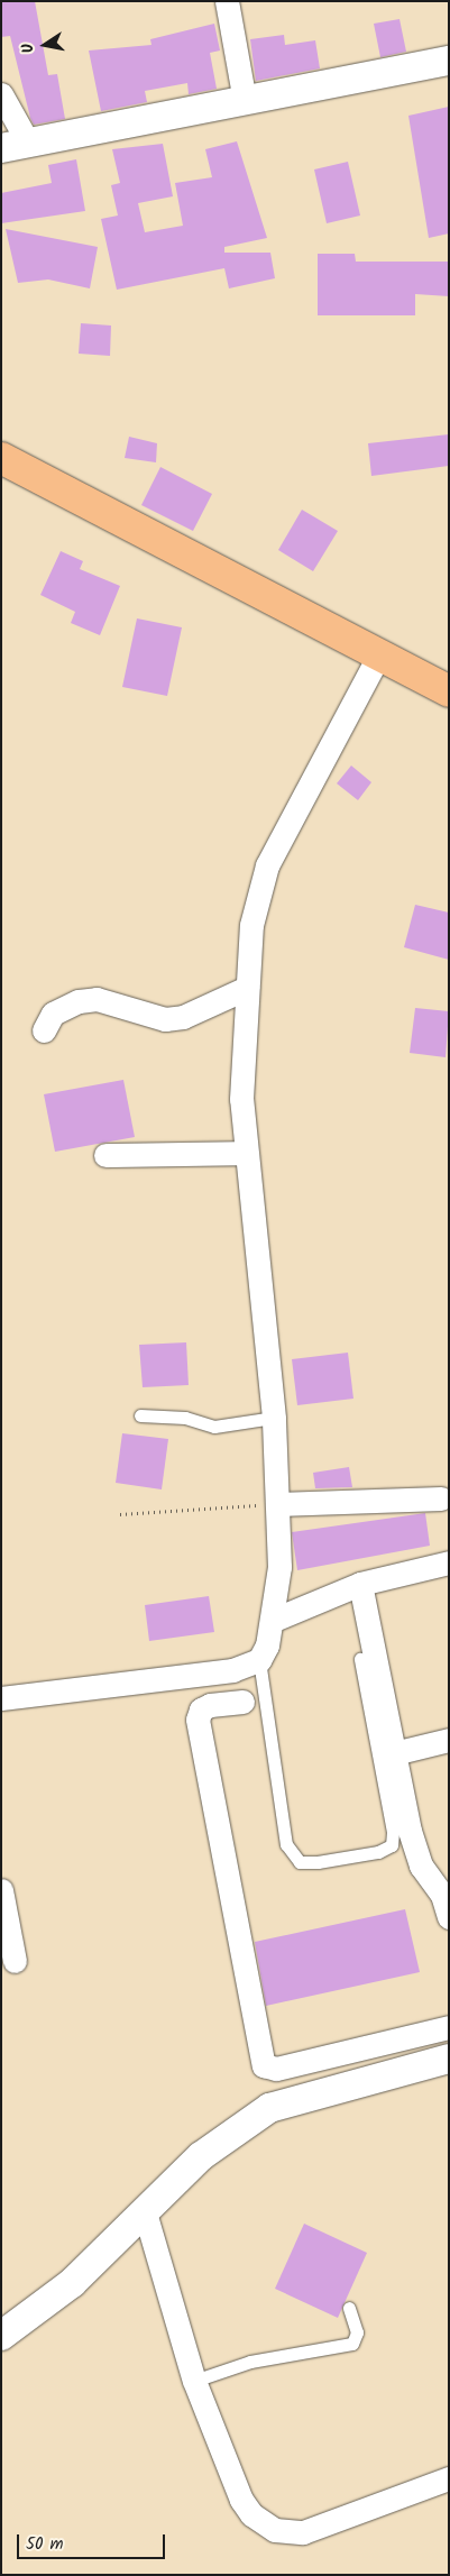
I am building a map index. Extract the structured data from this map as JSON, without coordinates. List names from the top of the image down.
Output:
{
  "scale_bar": "50 m",
  "north": "left"
}
